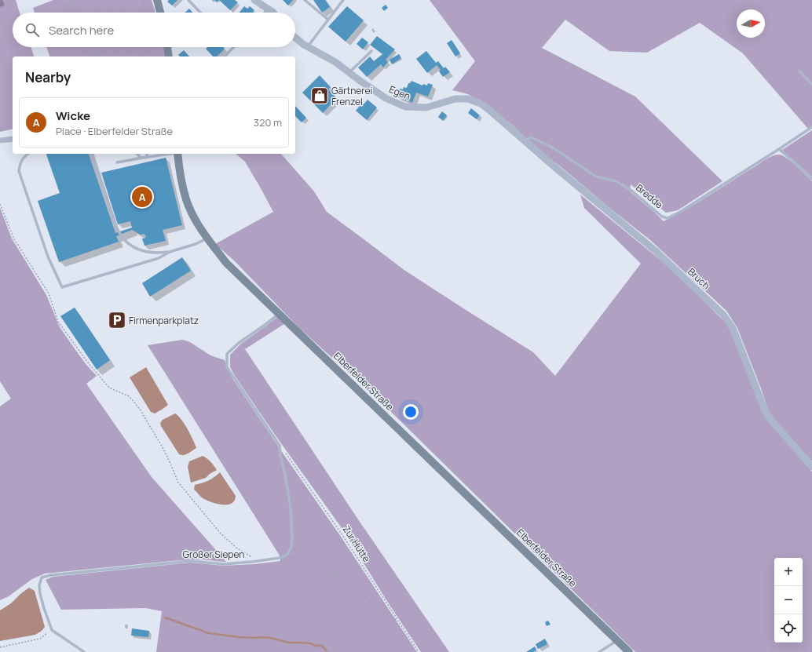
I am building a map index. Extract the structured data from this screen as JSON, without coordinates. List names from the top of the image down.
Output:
{
  "streets": {
    "main road": ["Elberfelder Straße"],
    "street": ["Egen", "Bruch"],
    "lane": ["Bredde", "Großer Siepen"],
    "path": ["Zur Hütte"]
  },
  "crossings": [
    ["Egen", "Bredde"],
    ["Egen", "Bruch"],
    ["Bredde", "Bruch"]
  ],
  "places": {
    "shop": ["Gärtnerei Frenzel"],
    "parking": ["Firmenparkplatz"]
  },
  "north": "right",
  "page": {
    "search": "Search here",
    "heading": "Nearby",
    "list": [
      {
        "mark": "A",
        "name": "Wicke",
        "note": "Place · Elberfelder Straße",
        "value": "320 m"
      }
    ],
    "pins": "A",
    "map_buttons": ["+", "−"]
  }
}
